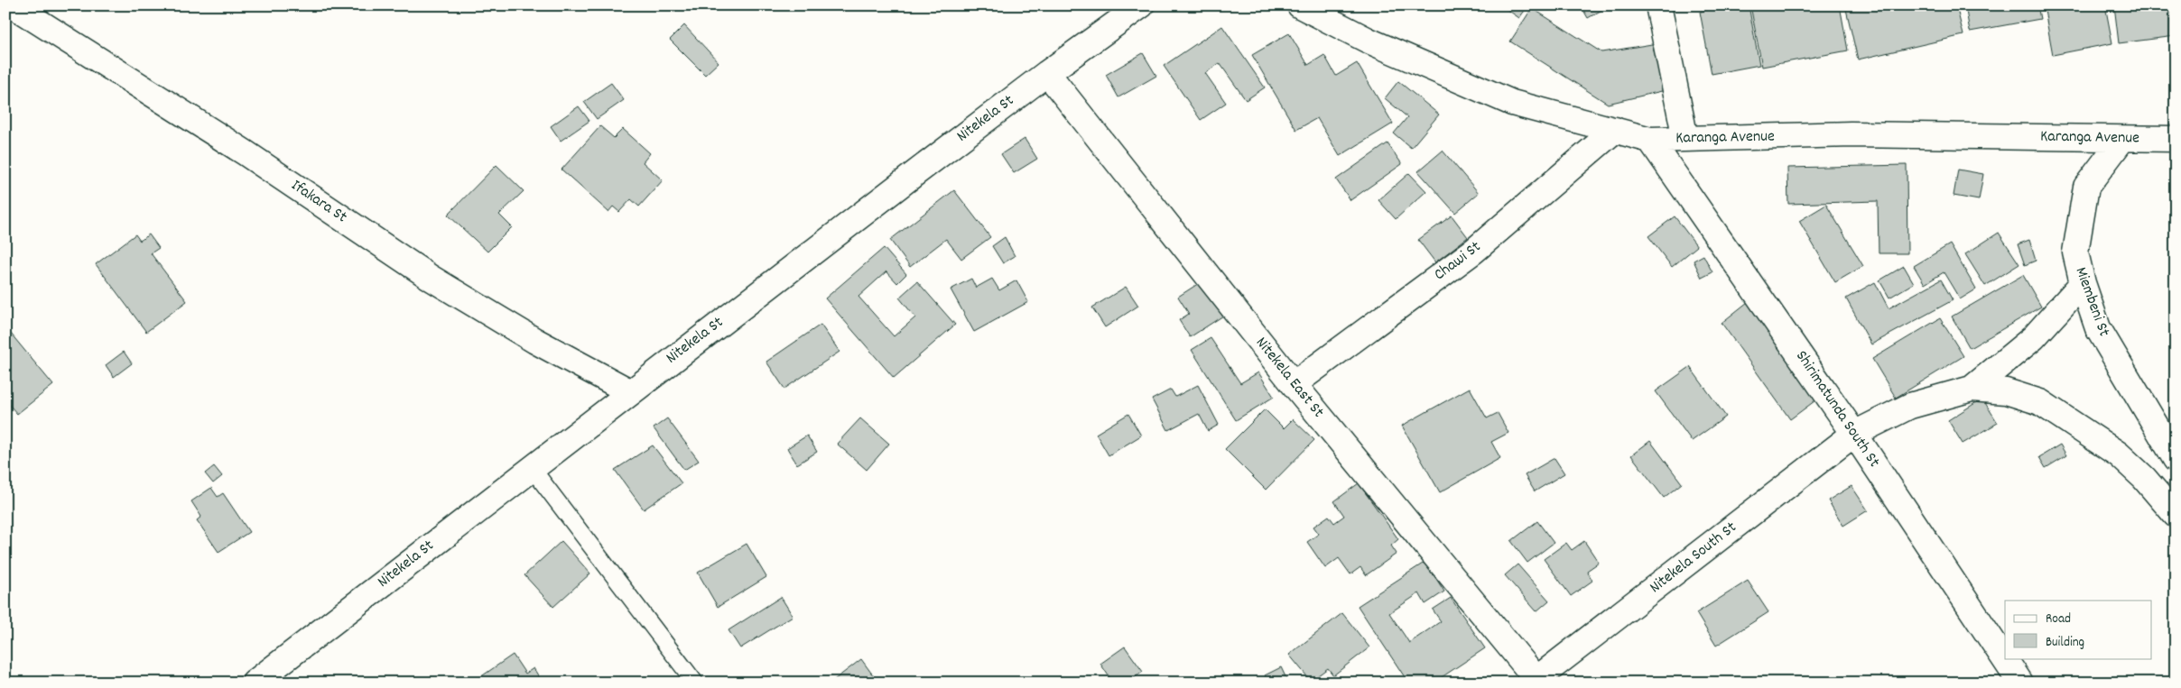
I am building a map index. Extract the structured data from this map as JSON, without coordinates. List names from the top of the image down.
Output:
{
  "streets": {
    "street": [
      "Nitekela St",
      "Karanga Avenue",
      "Ifakara St",
      "Chawi St",
      "Miembeni St",
      "Nitekela East St",
      "Shirimatunda South St",
      "Nitekela South St"
    ]
  },
  "crossings": [
    ["Nitekela St", "Ifakara St"],
    ["Nitekela St", "Nitekela East St"],
    ["Karanga Avenue", "Chawi St"],
    ["Karanga Avenue", "Miembeni St"],
    ["Karanga Avenue", "Shirimatunda South St"],
    ["Chawi St", "Nitekela East St"],
    ["Nitekela East St", "Nitekela South St"],
    ["Shirimatunda South St", "Nitekela South St"]
  ],
  "legend": ["Road", "Building"]
}
